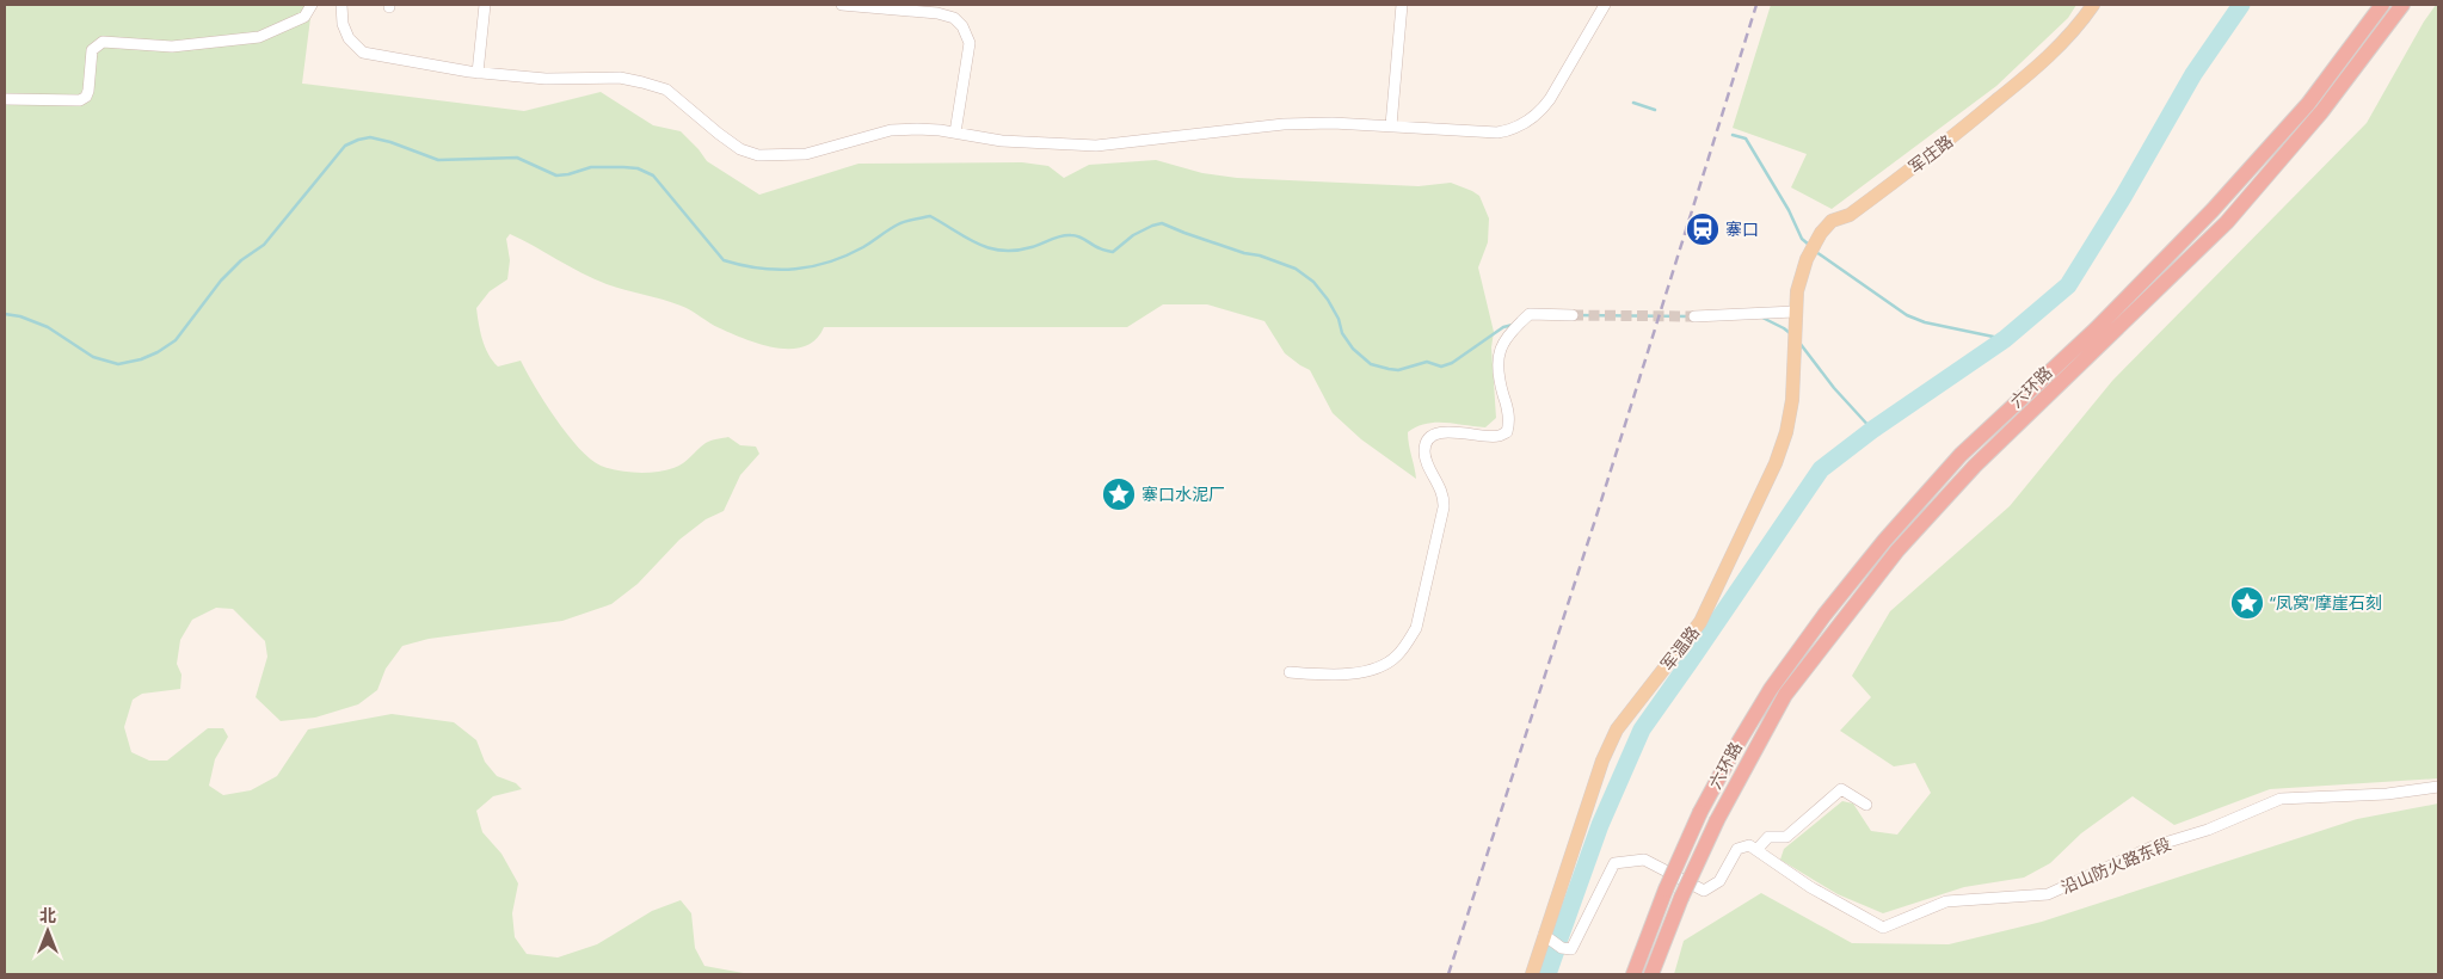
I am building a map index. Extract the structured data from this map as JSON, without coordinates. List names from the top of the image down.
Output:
{
  "streets": {
    "highway": ["六环路"],
    "main road": ["军庄路", "军温路"],
    "street": ["沿山防火路东段"]
  },
  "crossings": [
    ["军庄路", "军温路"]
  ],
  "places": {
    "station": ["寨口"],
    "place": ["寨口水泥厂", "“凤窝”摩崖石刻"]
  },
  "north": "top"
}
